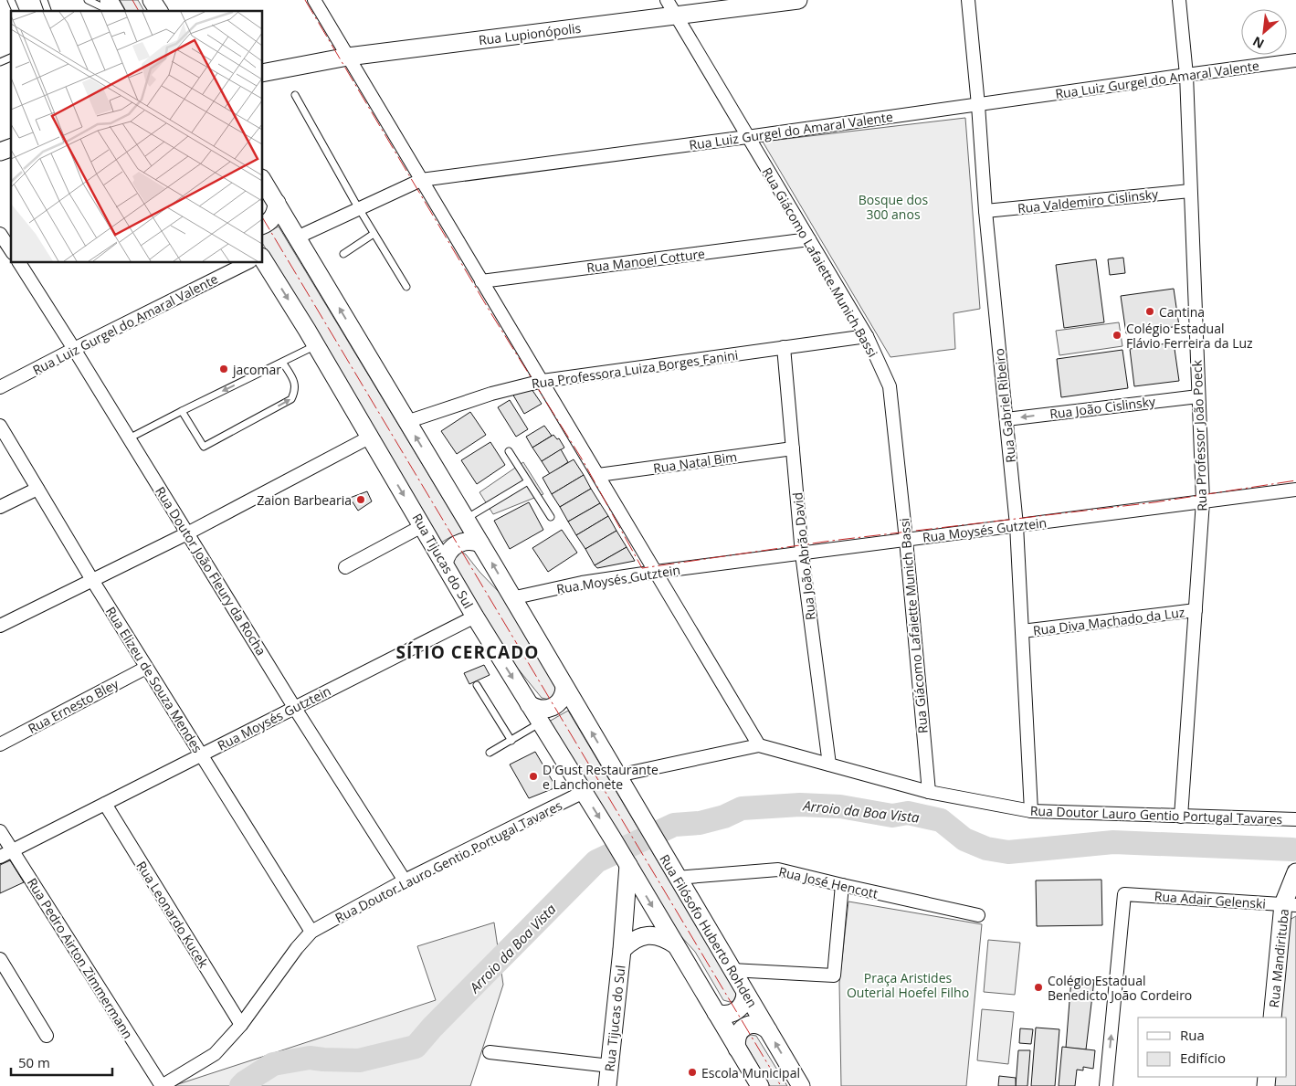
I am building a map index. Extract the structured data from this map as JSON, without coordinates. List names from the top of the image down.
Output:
{
  "streets": {
    "main road": [
      "Rua Lupionópolis",
      "Rua Tijucas do Sul",
      "Rua Filósofo Huberto Rohden",
      "Rua Mandirituba"
    ],
    "street": [
      "Rua Luiz Gurgel do Amaral Valente",
      "Rua Valdemiro Cislinsky",
      "Rua Manoel Cotture",
      "Rua Giácomo Lafaiette Munich Bassi",
      "Rua Professora Luiza Borges Fanini",
      "Rua Gabriel Ribeiro",
      "Rua João Cislinsky",
      "Rua Professor João Poeck",
      "Rua Natal Bim",
      "Rua Moysés Gutztein",
      "Rua João Abrão David",
      "Rua Doutor João Fleury da Rocha",
      "Rua Diva Machado da Luz",
      "Rua Elizeu de Souza Mendes",
      "Rua Ernesto Bley",
      "Rua Doutor Lauro Gentio Portugal Tavares",
      "Rua José Hencott",
      "Rua Adair Gelenski",
      "Rua Leonardo Kucek",
      "Rua Pedro Airton Zimmermann"
    ]
  },
  "crossings": [
    ["Rua Lupionópolis", "Rua Giácomo Lafaiette Munich Bassi"],
    ["Rua Luiz Gurgel do Amaral Valente", "Rua Giácomo Lafaiette Munich Bassi"],
    ["Rua Luiz Gurgel do Amaral Valente", "Rua Gabriel Ribeiro"],
    ["Rua Luiz Gurgel do Amaral Valente", "Rua Professor João Poeck"],
    ["Rua Luiz Gurgel do Amaral Valente", "Rua Doutor João Fleury da Rocha"],
    ["Rua Valdemiro Cislinsky", "Rua Gabriel Ribeiro"],
    ["Rua Valdemiro Cislinsky", "Rua Professor João Poeck"],
    ["Rua Manoel Cotture", "Rua Giácomo Lafaiette Munich Bassi"],
    ["Rua Giácomo Lafaiette Munich Bassi", "Rua Professora Luiza Borges Fanini"],
    ["Rua Giácomo Lafaiette Munich Bassi", "Rua Moysés Gutztein"],
    ["Rua Giácomo Lafaiette Munich Bassi", "Rua Doutor Lauro Gentio Portugal Tavares"],
    ["Rua Professora Luiza Borges Fanini", "Rua João Abrão David"],
    ["Rua Gabriel Ribeiro", "Rua João Cislinsky"],
    ["Rua Gabriel Ribeiro", "Rua Moysés Gutztein"],
    ["Rua Gabriel Ribeiro", "Rua Diva Machado da Luz"],
    ["Rua Gabriel Ribeiro", "Rua Doutor Lauro Gentio Portugal Tavares"],
    ["Rua João Cislinsky", "Rua Professor João Poeck"],
    ["Rua Professor João Poeck", "Rua Moysés Gutztein"],
    ["Rua Professor João Poeck", "Rua Diva Machado da Luz"],
    ["Rua Professor João Poeck", "Rua Doutor Lauro Gentio Portugal Tavares"],
    ["Rua Natal Bim", "Rua João Abrão David"],
    ["Rua Moysés Gutztein", "Rua João Abrão David"],
    ["Rua Moysés Gutztein", "Rua Tijucas do Sul"],
    ["Rua Moysés Gutztein", "Rua Doutor João Fleury da Rocha"],
    ["Rua Moysés Gutztein", "Rua Elizeu de Souza Mendes"],
    ["Rua Moysés Gutztein", "Rua Leonardo Kucek"],
    ["Rua Moysés Gutztein", "Rua Pedro Airton Zimmermann"],
    ["Rua João Abrão David", "Rua Doutor Lauro Gentio Portugal Tavares"],
    ["Rua Tijucas do Sul", "Rua Doutor Lauro Gentio Portugal Tavares"],
    ["Rua Doutor João Fleury da Rocha", "Rua Doutor Lauro Gentio Portugal Tavares"],
    ["Rua Elizeu de Souza Mendes", "Rua Ernesto Bley"],
    ["Rua Elizeu de Souza Mendes", "Rua Doutor Lauro Gentio Portugal Tavares"],
    ["Rua Doutor Lauro Gentio Portugal Tavares", "Rua Leonardo Kucek"],
    ["Rua Doutor Lauro Gentio Portugal Tavares", "Rua Filósofo Huberto Rohden"],
    ["Rua Doutor Lauro Gentio Portugal Tavares", "Rua Pedro Airton Zimmermann"],
    ["Rua José Hencott", "Rua Filósofo Huberto Rohden"],
    ["Rua Adair Gelenski", "Rua Mandirituba"]
  ],
  "one_way": ["Rua João Cislinsky"],
  "districts": ["SÍTIO CERCADO"],
  "water": ["Arroio da Boa Vista"],
  "parks": ["Bosque dos 300 anos", "Praça Aristides Outerial Hoefel Filho"],
  "places": [
    "Cantina",
    "Colégio Estadual Flávio Ferreira da Luz",
    "jacomar",
    "Zaion Barbearia",
    "D'Gust Restaurante e Lanchonete",
    "Colégio Estadual Benedicto João Cordeiro",
    "Escola Municipal"
  ],
  "legend": ["Rua", "Edifício"],
  "scale_bar": "50 m",
  "north": "bottom left"
}
